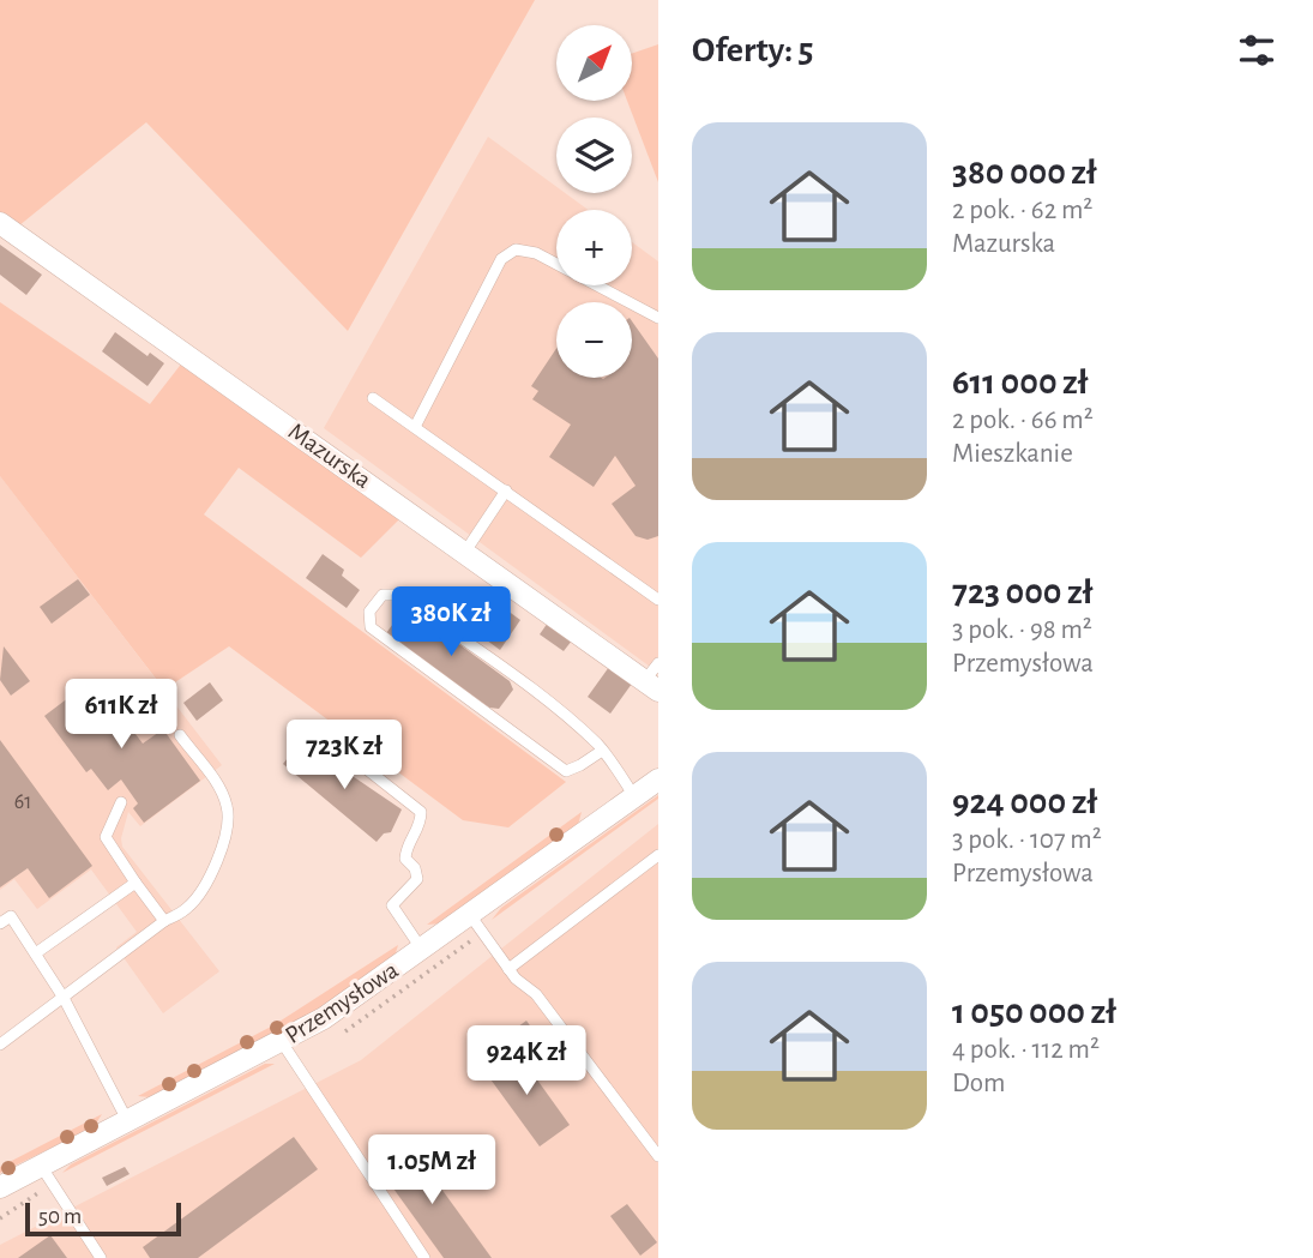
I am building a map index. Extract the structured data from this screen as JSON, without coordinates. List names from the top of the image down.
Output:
{
  "streets": {
    "street": ["Mazurska", "Przemysłowa"]
  },
  "house_numbers": ["61"],
  "scale_bar": "50 m",
  "north": "top right",
  "page": {
    "heading": "Oferty: 5",
    "map_buttons": ["+", "−"],
    "list": [
      {
        "name": "380 000 zł",
        "note": "2 pok. · 62 m² · Mazurska"
      },
      {
        "name": "611 000 zł",
        "note": "2 pok. · 66 m² · Mieszkanie"
      },
      {
        "name": "723 000 zł",
        "note": "3 pok. · 98 m² · Przemysłowa"
      },
      {
        "name": "924 000 zł",
        "note": "3 pok. · 107 m² · Przemysłowa"
      },
      {
        "name": "1 050 000 zł",
        "note": "4 pok. · 112 m² · Dom"
      }
    ],
    "price": [
      "380K zł",
      "611K zł",
      "723K zł",
      "924K zł",
      "1.05M zł"
    ],
    "scale": "50 m"
  }
}
